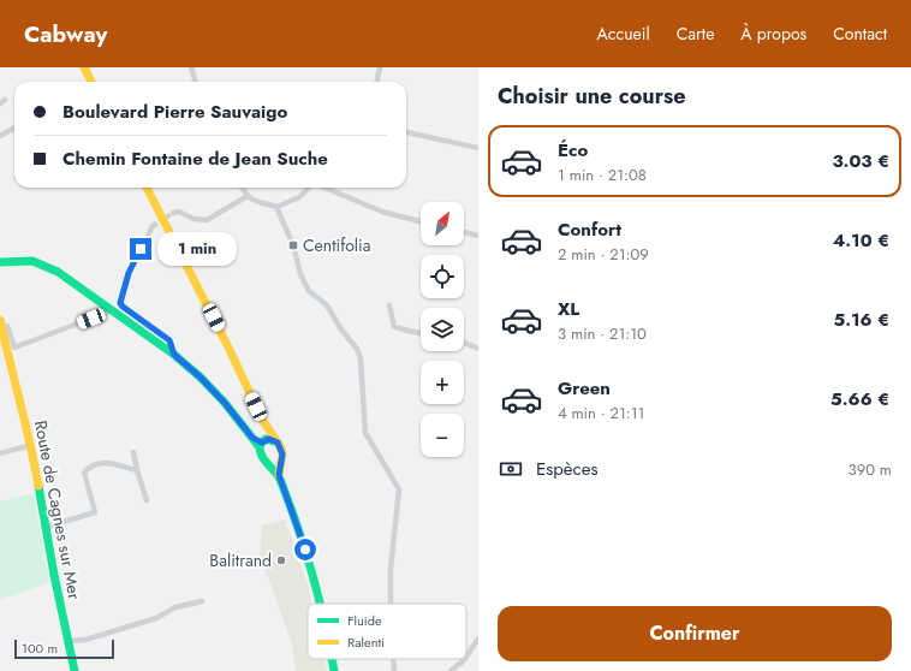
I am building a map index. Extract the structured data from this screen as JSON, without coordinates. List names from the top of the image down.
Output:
{
  "streets": {
    "main road": ["Route de Cagnes sur Mer"]
  },
  "places": {
    "transit": ["Centifolia"],
    "other": ["Balitrand"]
  },
  "legend": ["Fluide", "Ralenti"],
  "scale_bar": "100 m",
  "north": "top right",
  "page": {
    "header": "Cabway",
    "nav": [
      "Accueil",
      "Carte",
      "À propos",
      "Contact"
    ],
    "heading": "Choisir une course",
    "banner": ["Boulevard Pierre Sauvaigo", "Chemin Fontaine de Jean Suche"],
    "list": [
      {
        "name": "Éco",
        "note": "1 min · 21:08",
        "value": "3.03 €"
      },
      {
        "name": "Confort",
        "note": "2 min · 21:09",
        "value": "4.10 €"
      },
      {
        "name": "XL",
        "note": "3 min · 21:10",
        "value": "5.16 €"
      },
      {
        "name": "Green",
        "note": "4 min · 21:11",
        "value": "5.66 €"
      }
    ],
    "map_buttons": ["+", "−"],
    "bubble": "1 min",
    "pay": ["Espèces", "390 m"],
    "buttons": "Confirmer",
    "scale": "100 m"
  }
}
